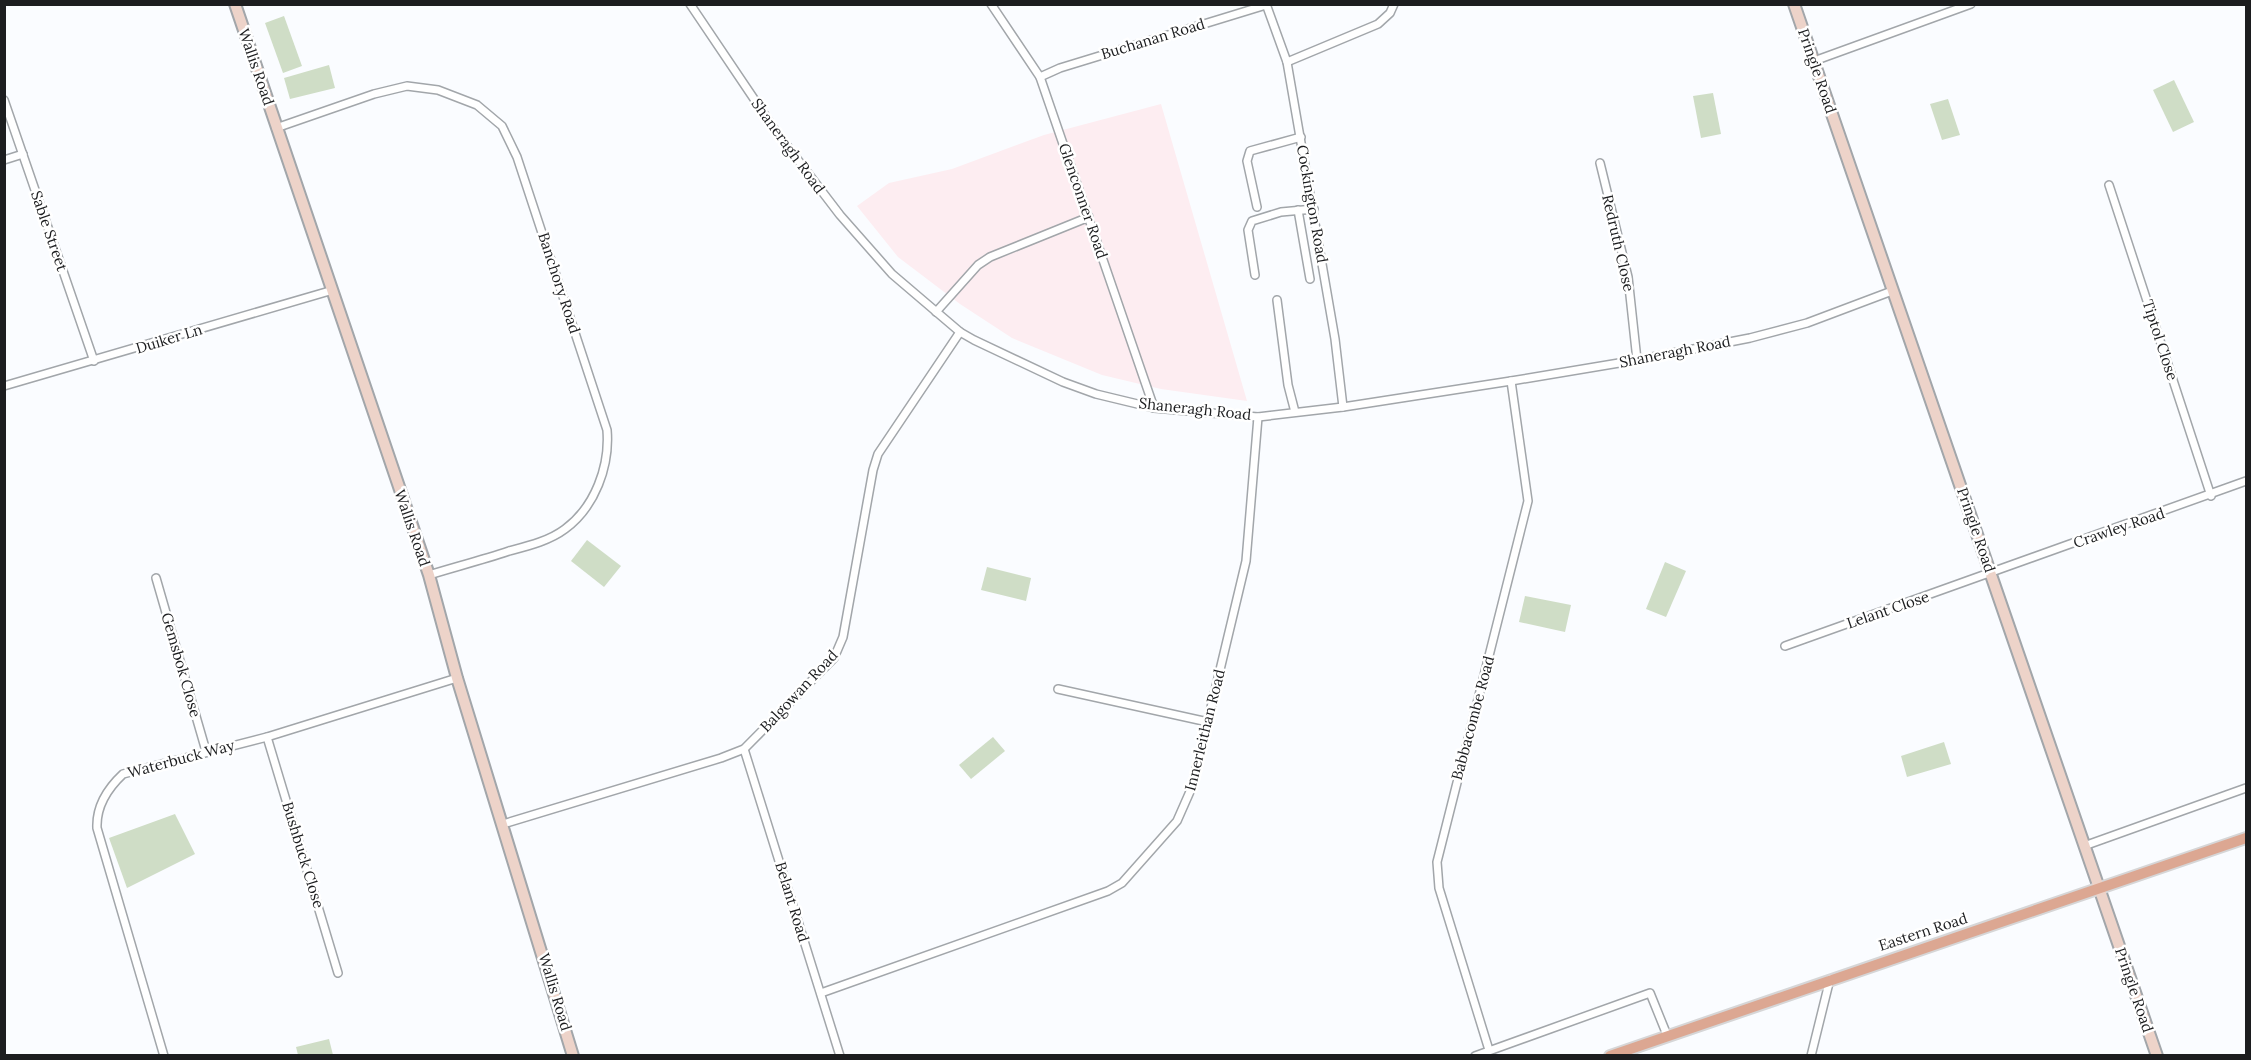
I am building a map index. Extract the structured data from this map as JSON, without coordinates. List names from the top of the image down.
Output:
{
  "streets": {
    "main road": ["Eastern Road"],
    "street": [
      "Buchanan Road",
      "Wallis Road",
      "Pringle Road",
      "Shaneragh Road",
      "Glenconner Road",
      "Cockington Road",
      "Sable Street",
      "Redruth Close",
      "Banchory Road",
      "Duiker Ln",
      "Tiptol Close",
      "Crawley Road",
      "Lelant Close",
      "Gemsbok Close",
      "Balgowan Road",
      "Babbacombe Road",
      "Innerleithan Road",
      "Waterbuck Way",
      "Bushbuck Close",
      "Belant Road"
    ]
  },
  "crossings": [
    ["Buchanan Road", "Glenconner Road"],
    ["Buchanan Road", "Cockington Road"],
    ["Wallis Road", "Banchory Road"],
    ["Wallis Road", "Duiker Ln"],
    ["Wallis Road", "Balgowan Road"],
    ["Wallis Road", "Waterbuck Way"],
    ["Pringle Road", "Shaneragh Road"],
    ["Pringle Road", "Crawley Road"],
    ["Pringle Road", "Lelant Close"],
    ["Pringle Road", "Eastern Road"],
    ["Shaneragh Road", "Glenconner Road"],
    ["Shaneragh Road", "Cockington Road"],
    ["Shaneragh Road", "Redruth Close"],
    ["Shaneragh Road", "Balgowan Road"],
    ["Shaneragh Road", "Babbacombe Road"],
    ["Shaneragh Road", "Innerleithan Road"],
    ["Sable Street", "Duiker Ln"],
    ["Tiptol Close", "Crawley Road"],
    ["Crawley Road", "Lelant Close"],
    ["Gemsbok Close", "Waterbuck Way"],
    ["Balgowan Road", "Belant Road"],
    ["Innerleithan Road", "Belant Road"],
    ["Waterbuck Way", "Bushbuck Close"]
  ]
}
